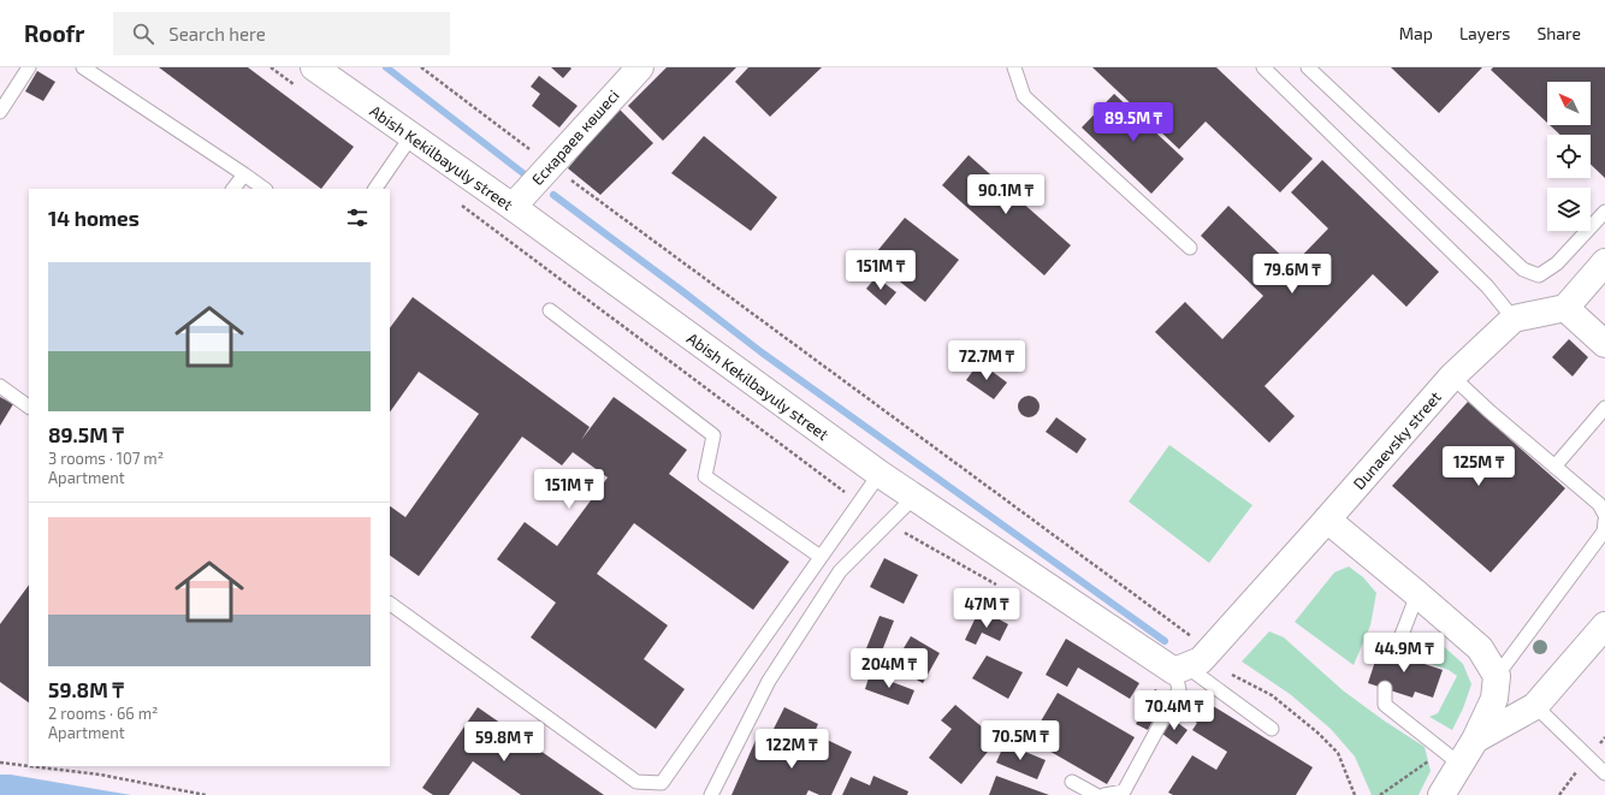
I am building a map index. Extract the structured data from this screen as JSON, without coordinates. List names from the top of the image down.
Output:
{
  "streets": {
    "street": ["Ескараев көшесі", "Abish Kekilbayuly street", "Dunaevsky street"]
  },
  "crossings": [
    ["Ескараев көшесі", "Abish Kekilbayuly street"]
  ],
  "north": "top left",
  "page": {
    "header": "Roofr",
    "search": "Search here",
    "nav": ["Map", "Layers", "Share"],
    "price": [
      "89.5M ₸",
      "90.1M ₸",
      "151M ₸",
      "79.6M ₸",
      "72.7M ₸",
      "125M ₸",
      "151M ₸",
      "47M ₸",
      "44.9M ₸",
      "204M ₸",
      "70.4M ₸",
      "70.5M ₸",
      "59.8M ₸",
      "122M ₸"
    ],
    "heading": "14 homes",
    "list": [
      {
        "name": "89.5M ₸",
        "note": "3 rooms · 107 m² · Apartment"
      },
      {
        "name": "59.8M ₸",
        "note": "2 rooms · 66 m² · Apartment"
      }
    ]
  }
}
